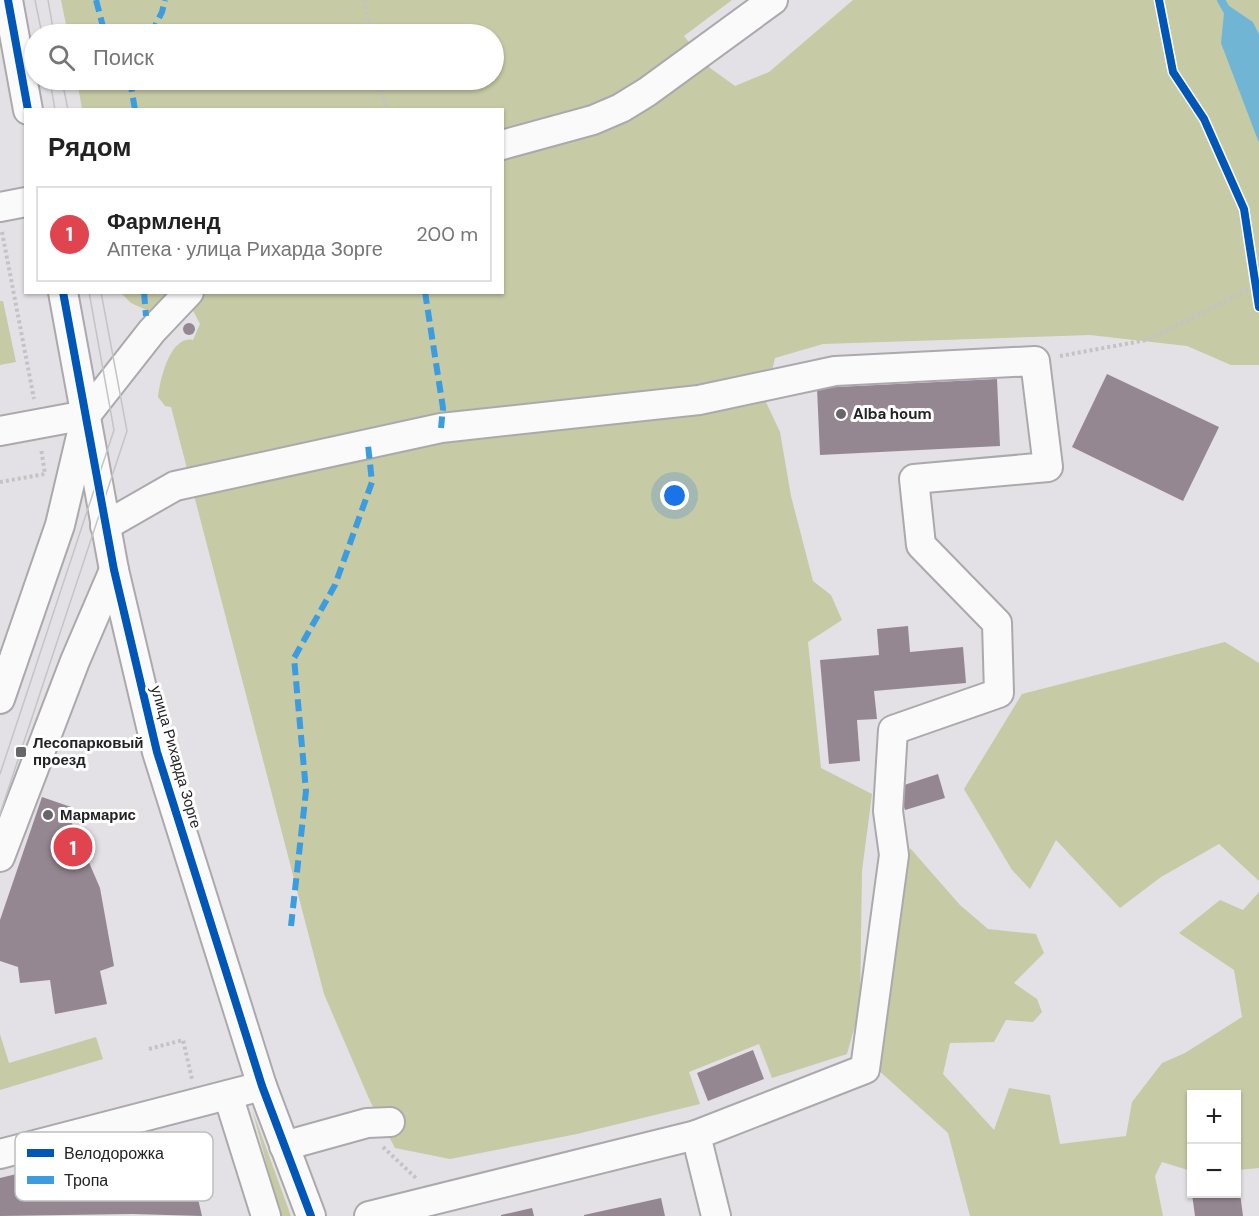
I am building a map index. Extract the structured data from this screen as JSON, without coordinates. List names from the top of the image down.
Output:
{
  "streets": {
    "street": ["улица Рихарда Зорге"]
  },
  "places": {
    "other": ["Alba houm", "Мармарис"],
    "transit": ["Лесопарковый проезд"]
  },
  "legend": ["Велодорожка", "Тропа"],
  "page": {
    "search": "Поиск",
    "heading": "Рядом",
    "list": [
      {
        "mark": "1",
        "name": "Фармленд",
        "note": "Аптека · улица Рихарда Зорге",
        "value": "200 m"
      }
    ],
    "pins": "1",
    "map_buttons": ["+", "−"]
  }
}
